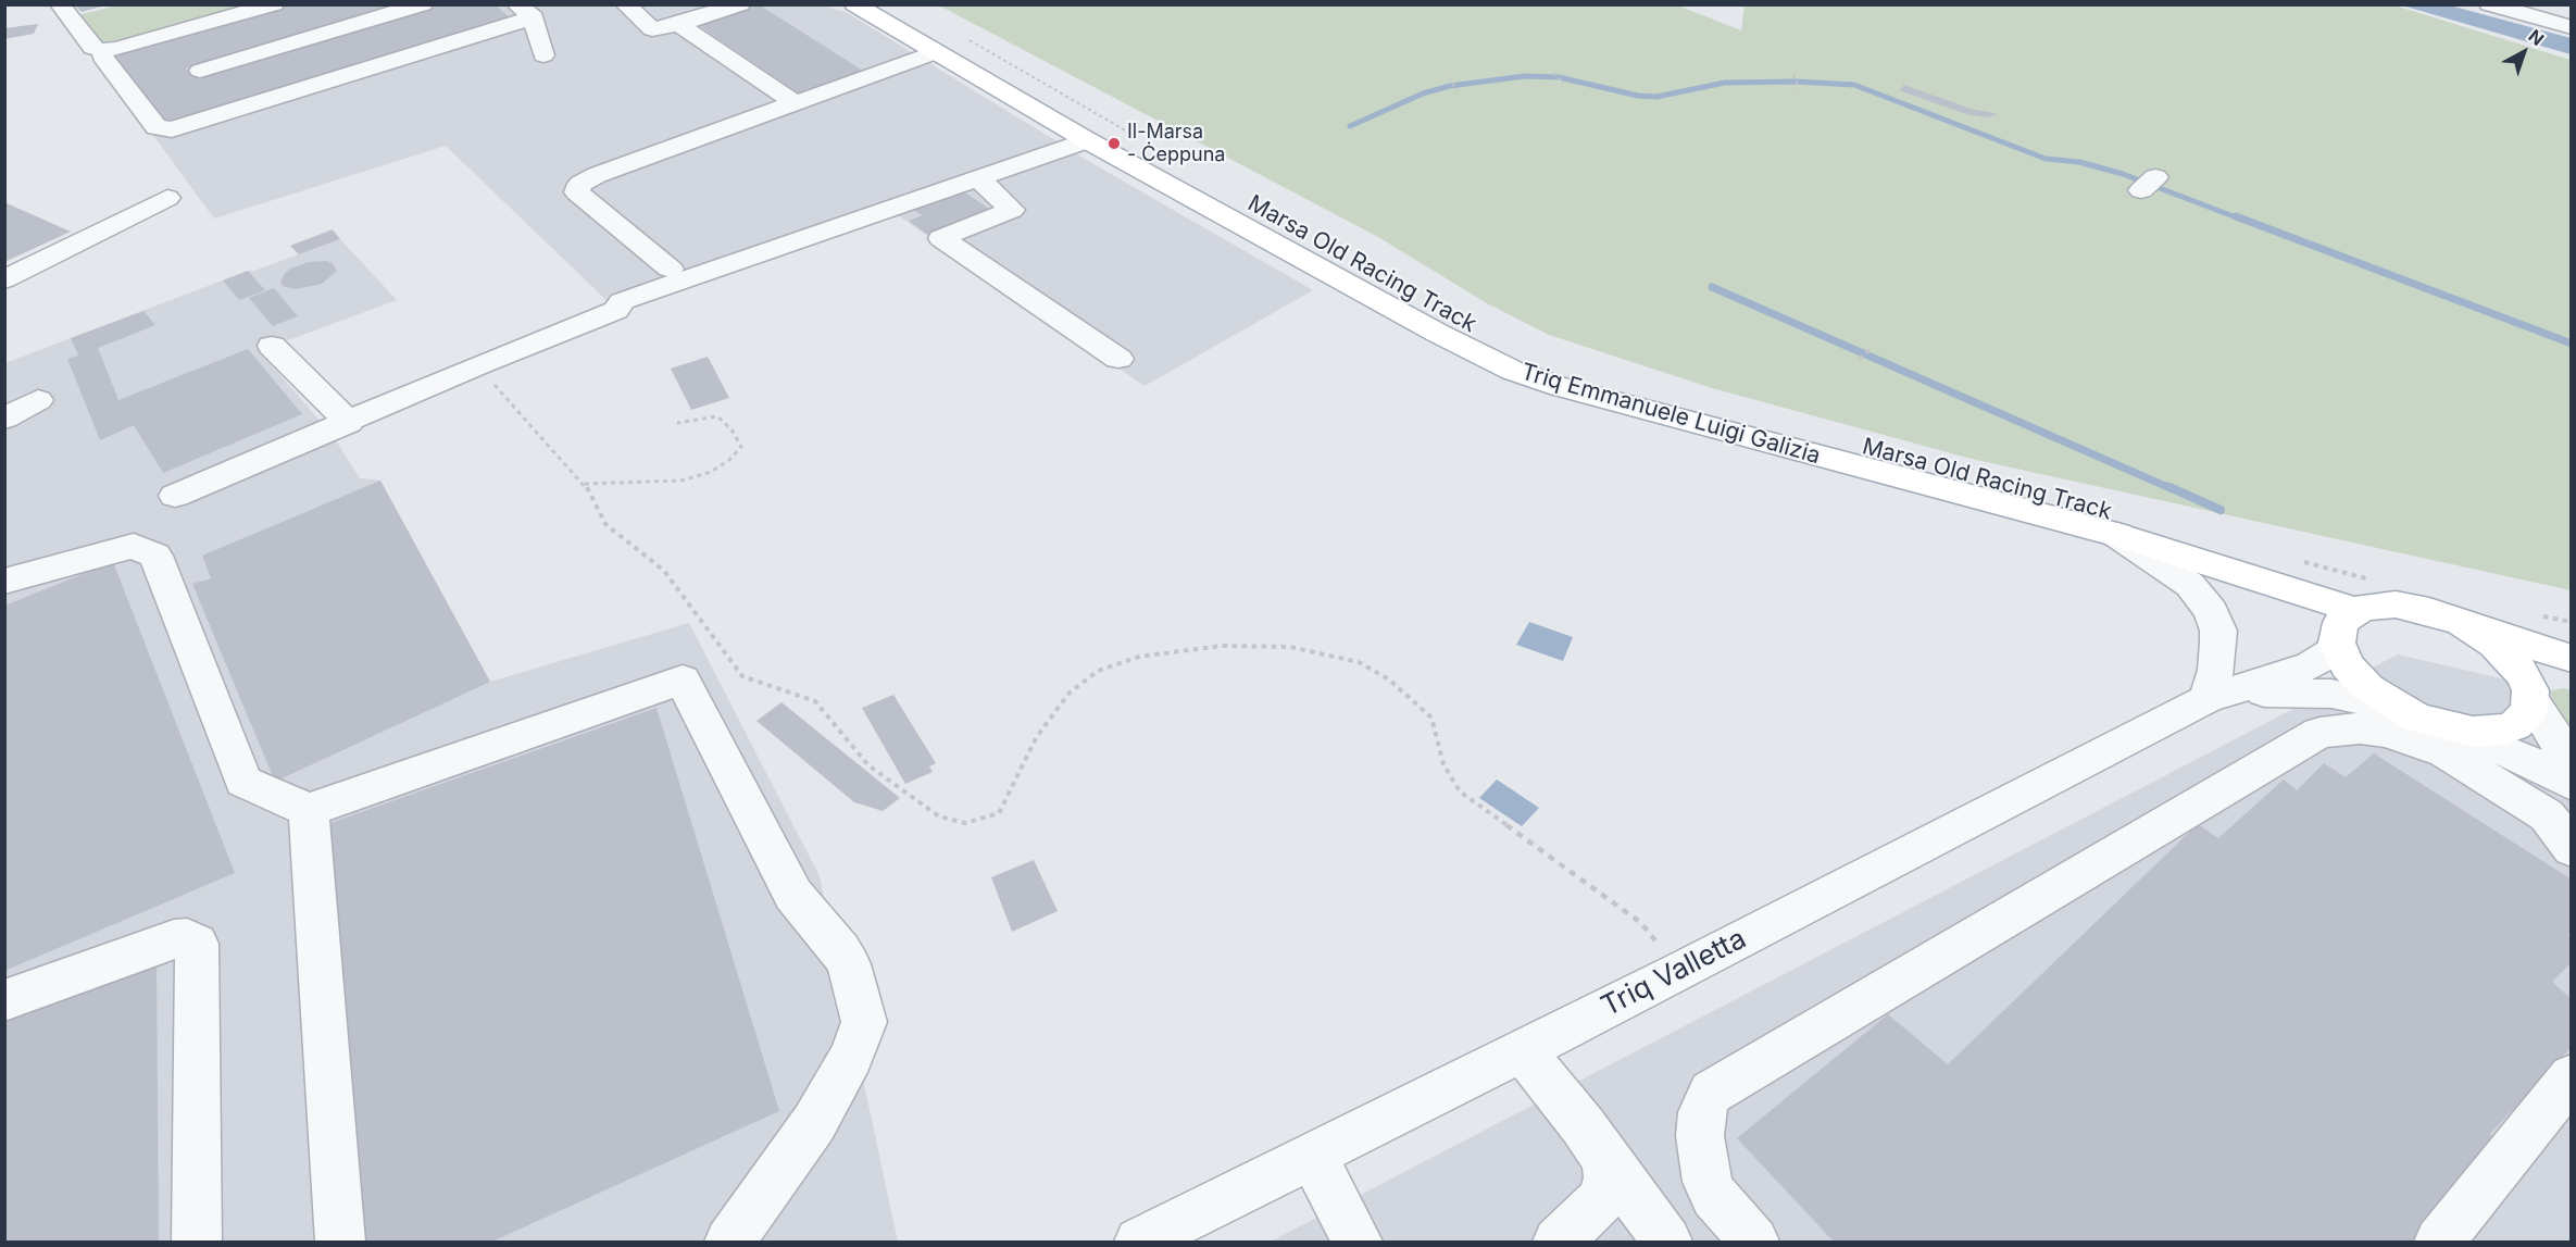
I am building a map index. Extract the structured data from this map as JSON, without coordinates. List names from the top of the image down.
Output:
{
  "streets": {
    "main road": ["Triq Emmanuele Luigi Galizia"],
    "street": ["Triq Valletta"]
  },
  "crossings": [
    ["Triq Emmanuele Luigi Galizia", "Triq Valletta"]
  ],
  "places": ["Il-Marsa - Ċeppuna"],
  "north": "top right"
}
